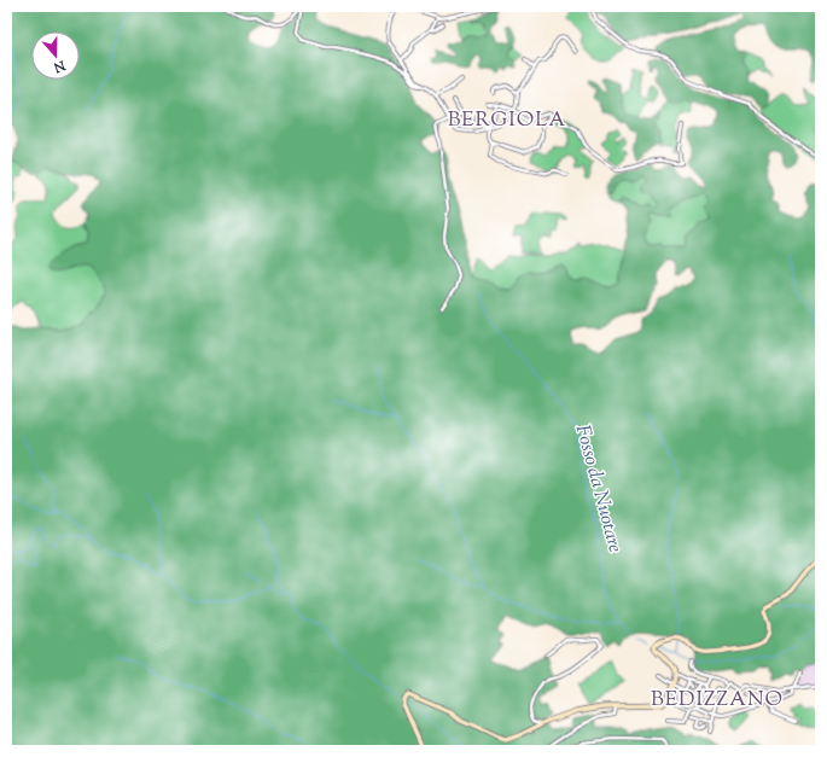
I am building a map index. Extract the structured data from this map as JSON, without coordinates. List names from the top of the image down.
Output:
{
  "districts": ["BERGIOLA", "BEDIZZANO"],
  "water": ["Fosso da Nuotare"],
  "north": "bottom"
}
